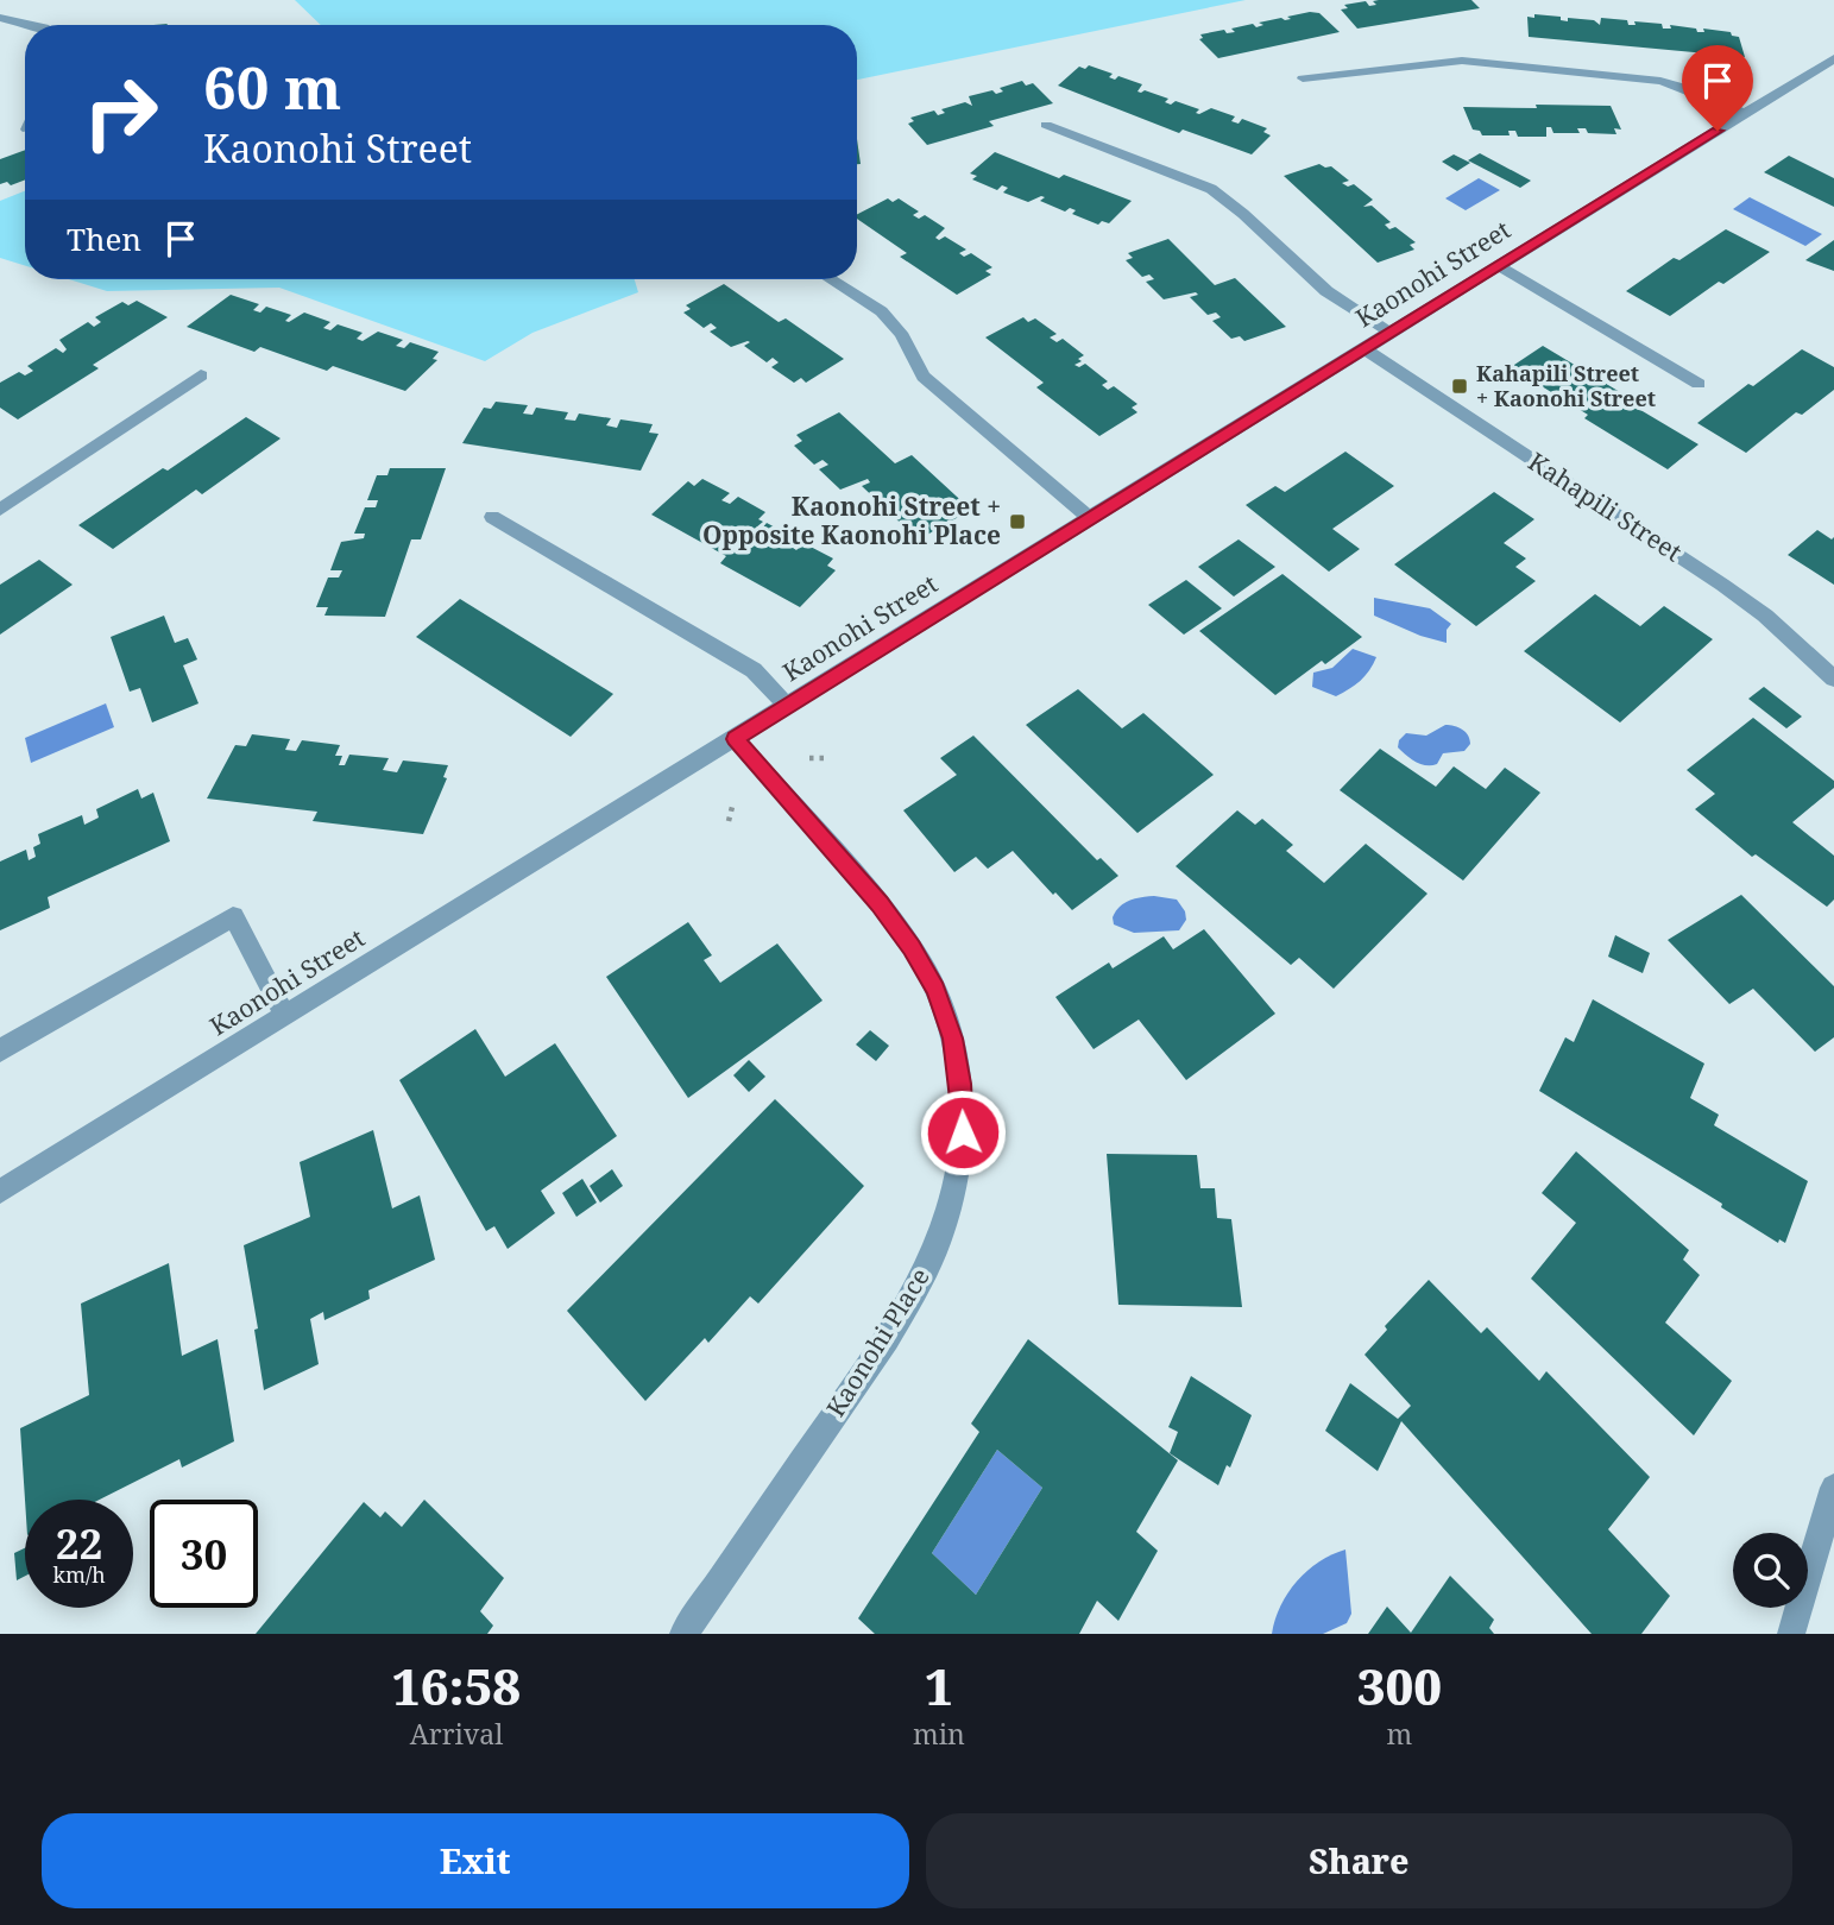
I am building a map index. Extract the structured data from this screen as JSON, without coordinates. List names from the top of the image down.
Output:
{
  "streets": {
    "street": ["Kaonohi Street", "Kahapili Street", "Kaonohi Place"]
  },
  "crossings": [
    ["Kaonohi Street", "Kahapili Street"],
    ["Kaonohi Street", "Kaonohi Place"]
  ],
  "places": {
    "transit": ["Kahapili Street + Kaonohi Street", "Kaonohi Street + Opposite Kaonohi Place"]
  },
  "page": {
    "turn": ["60 m", "Kaonohi Street"],
    "then": "Then",
    "speed": "22 km/h",
    "limit": "30",
    "eta": [
      "16:58",
      "Arrival",
      "1",
      "min",
      "300",
      "m"
    ],
    "buttons": ["Exit", "Share"]
  }
}
